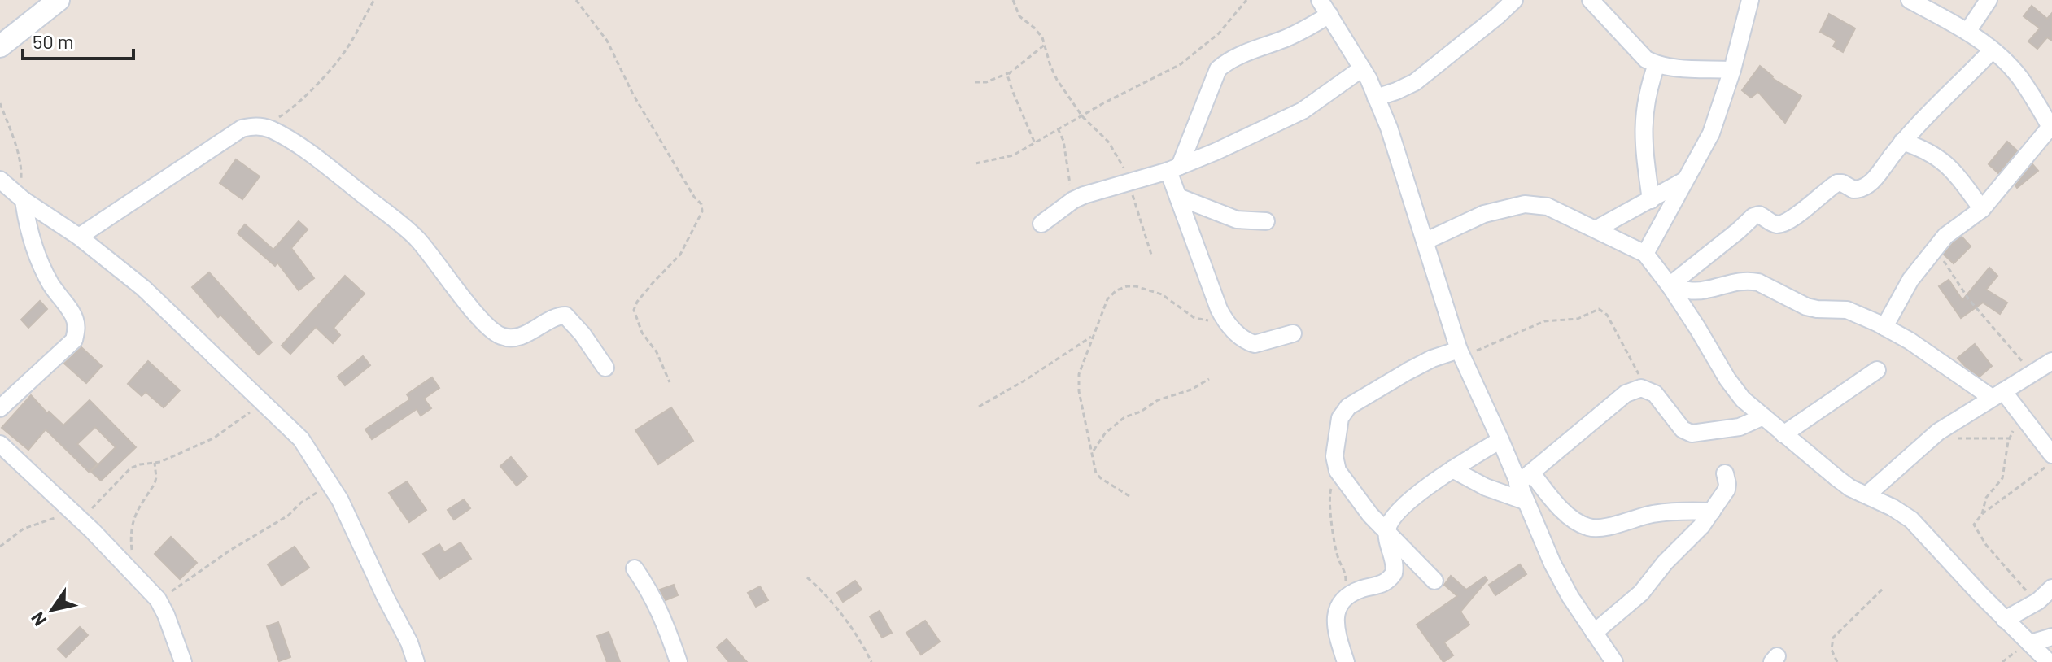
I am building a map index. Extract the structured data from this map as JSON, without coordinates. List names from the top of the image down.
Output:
{
  "scale_bar": "50 m",
  "north": "bottom left"
}
